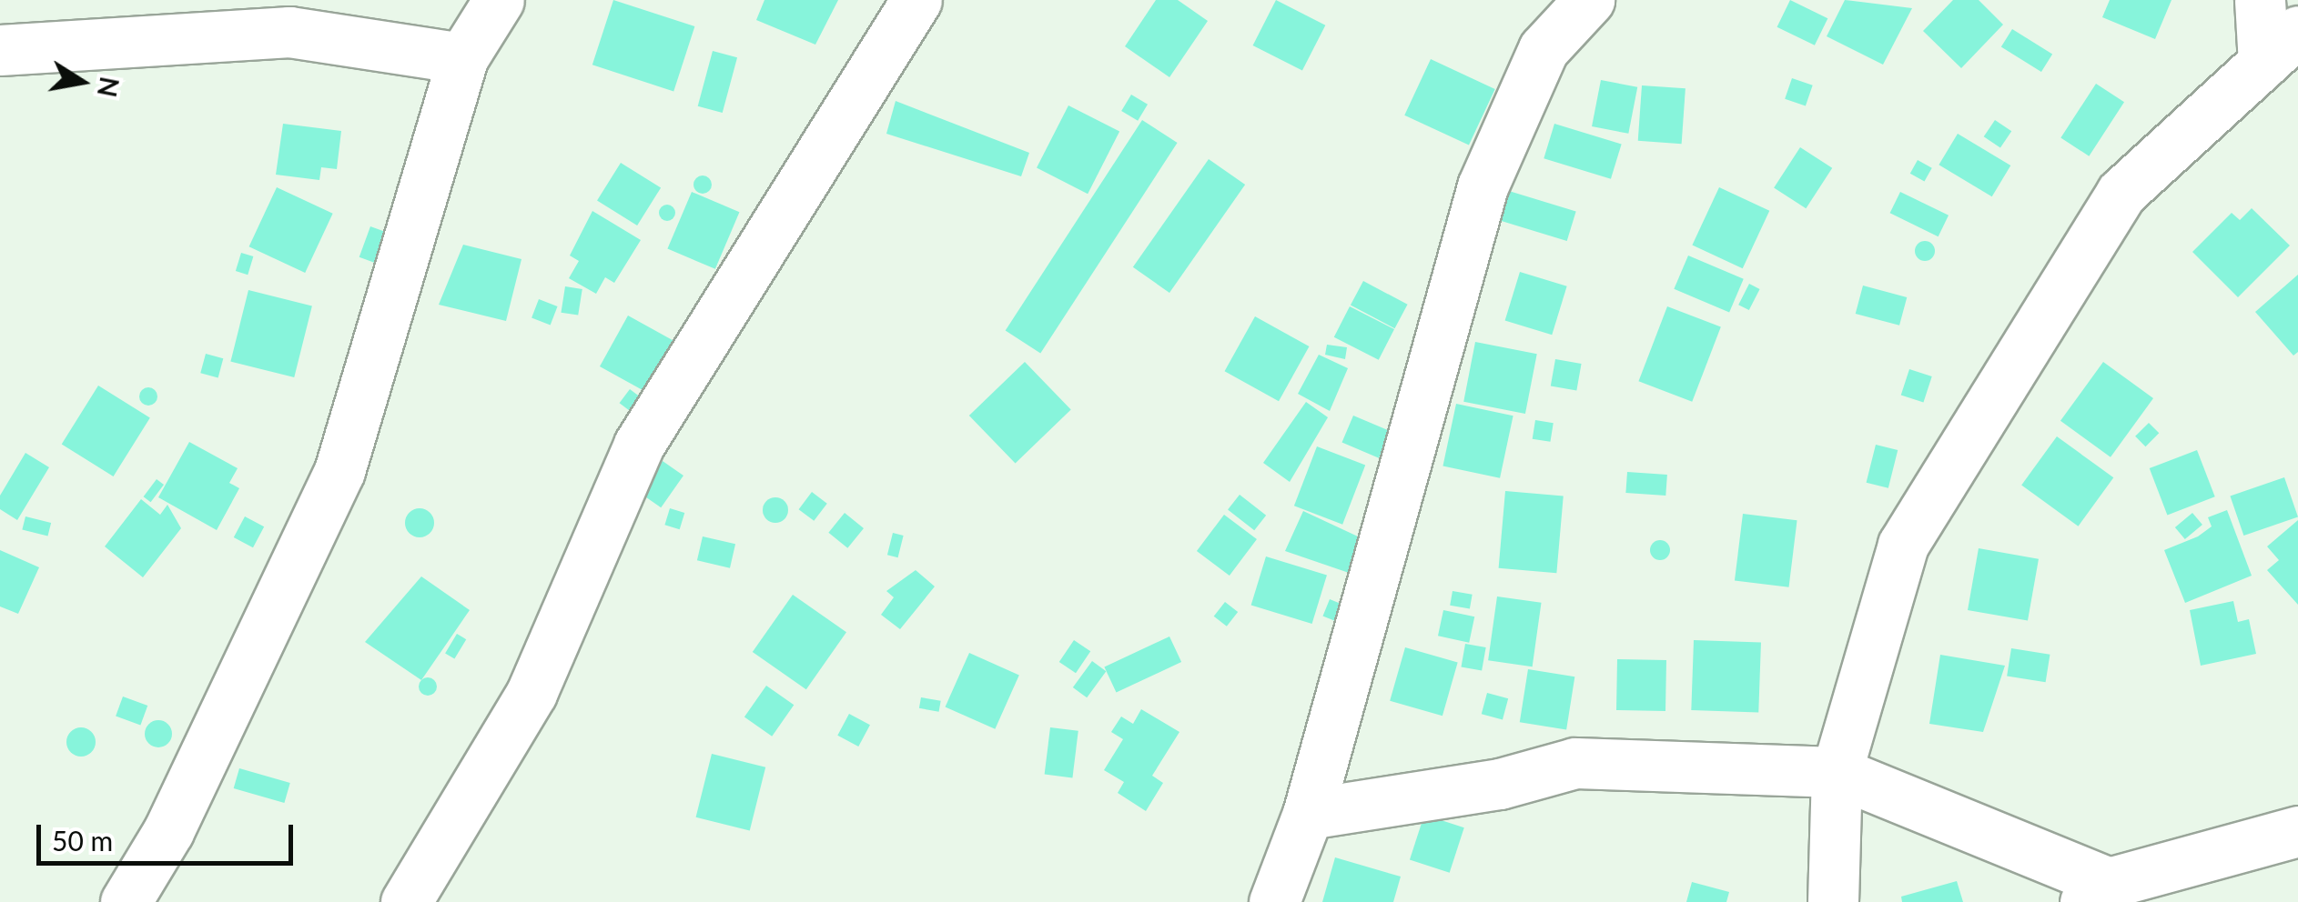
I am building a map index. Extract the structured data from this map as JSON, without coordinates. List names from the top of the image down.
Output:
{
  "scale_bar": "50 m",
  "north": "right"
}
